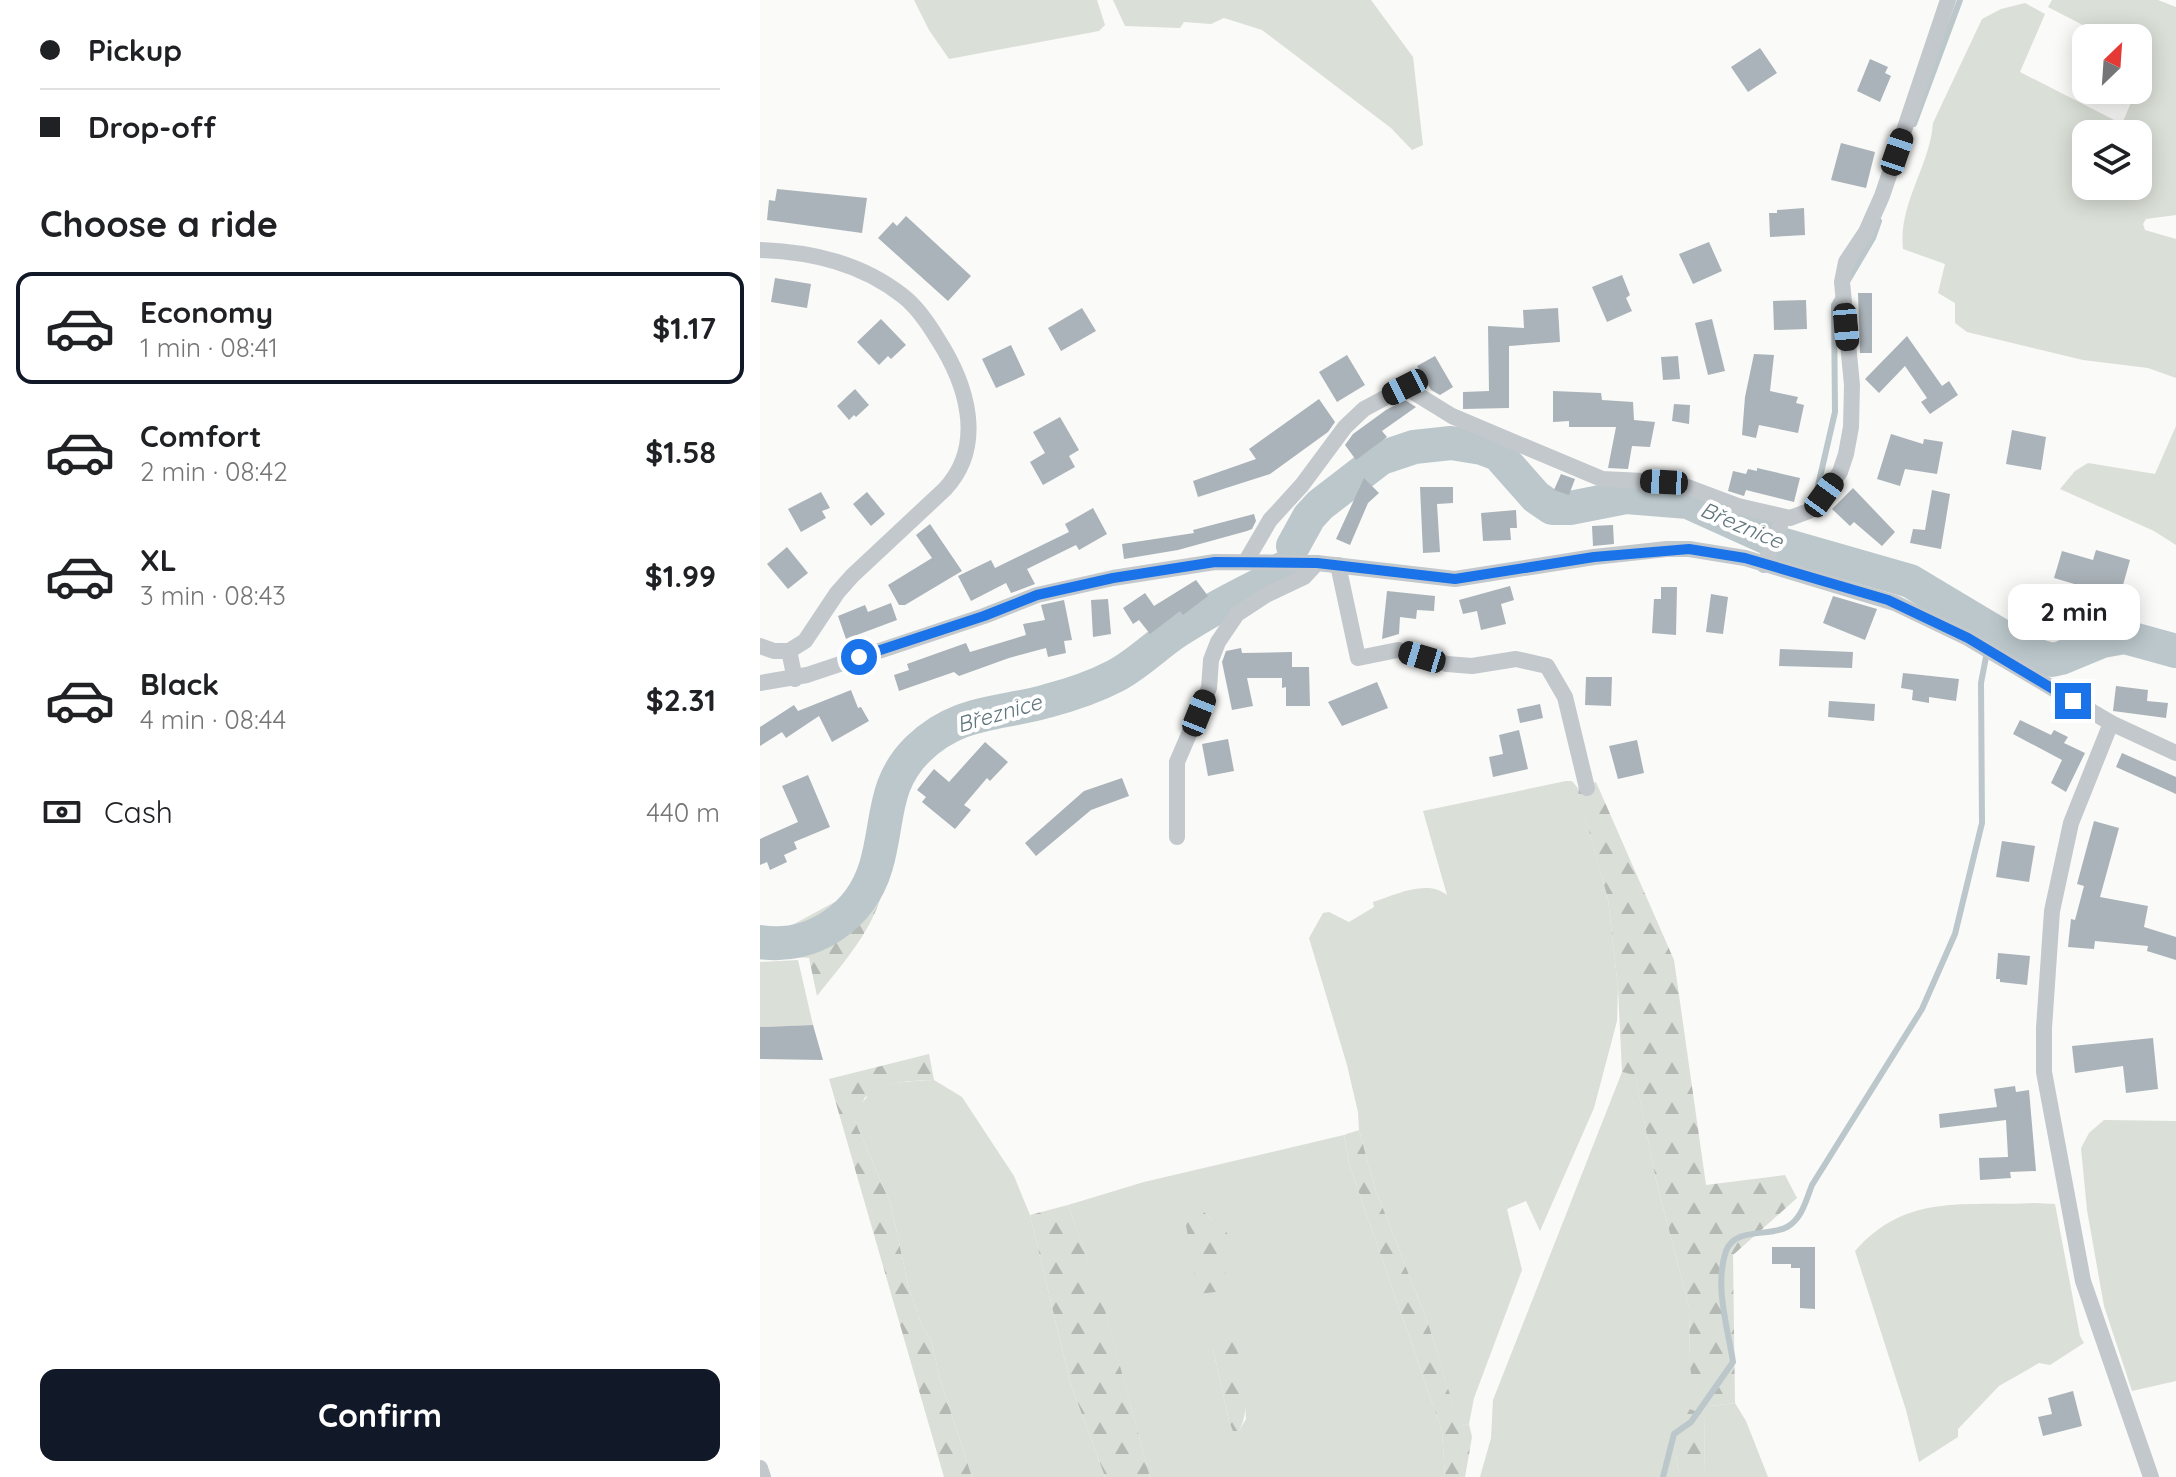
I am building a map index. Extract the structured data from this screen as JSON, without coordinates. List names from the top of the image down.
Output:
{
  "water": ["Březnice"],
  "north": "top right",
  "page": {
    "banner": ["Pickup", "Drop-off"],
    "heading": "Choose a ride",
    "list": [
      {
        "name": "Economy",
        "note": "1 min · 08:41",
        "value": "$1.17"
      },
      {
        "name": "Comfort",
        "note": "2 min · 08:42",
        "value": "$1.58"
      },
      {
        "name": "XL",
        "note": "3 min · 08:43",
        "value": "$1.99"
      },
      {
        "name": "Black",
        "note": "4 min · 08:44",
        "value": "$2.31"
      }
    ],
    "bubble": "2 min",
    "pay": ["Cash", "440 m"],
    "buttons": "Confirm"
  }
}
